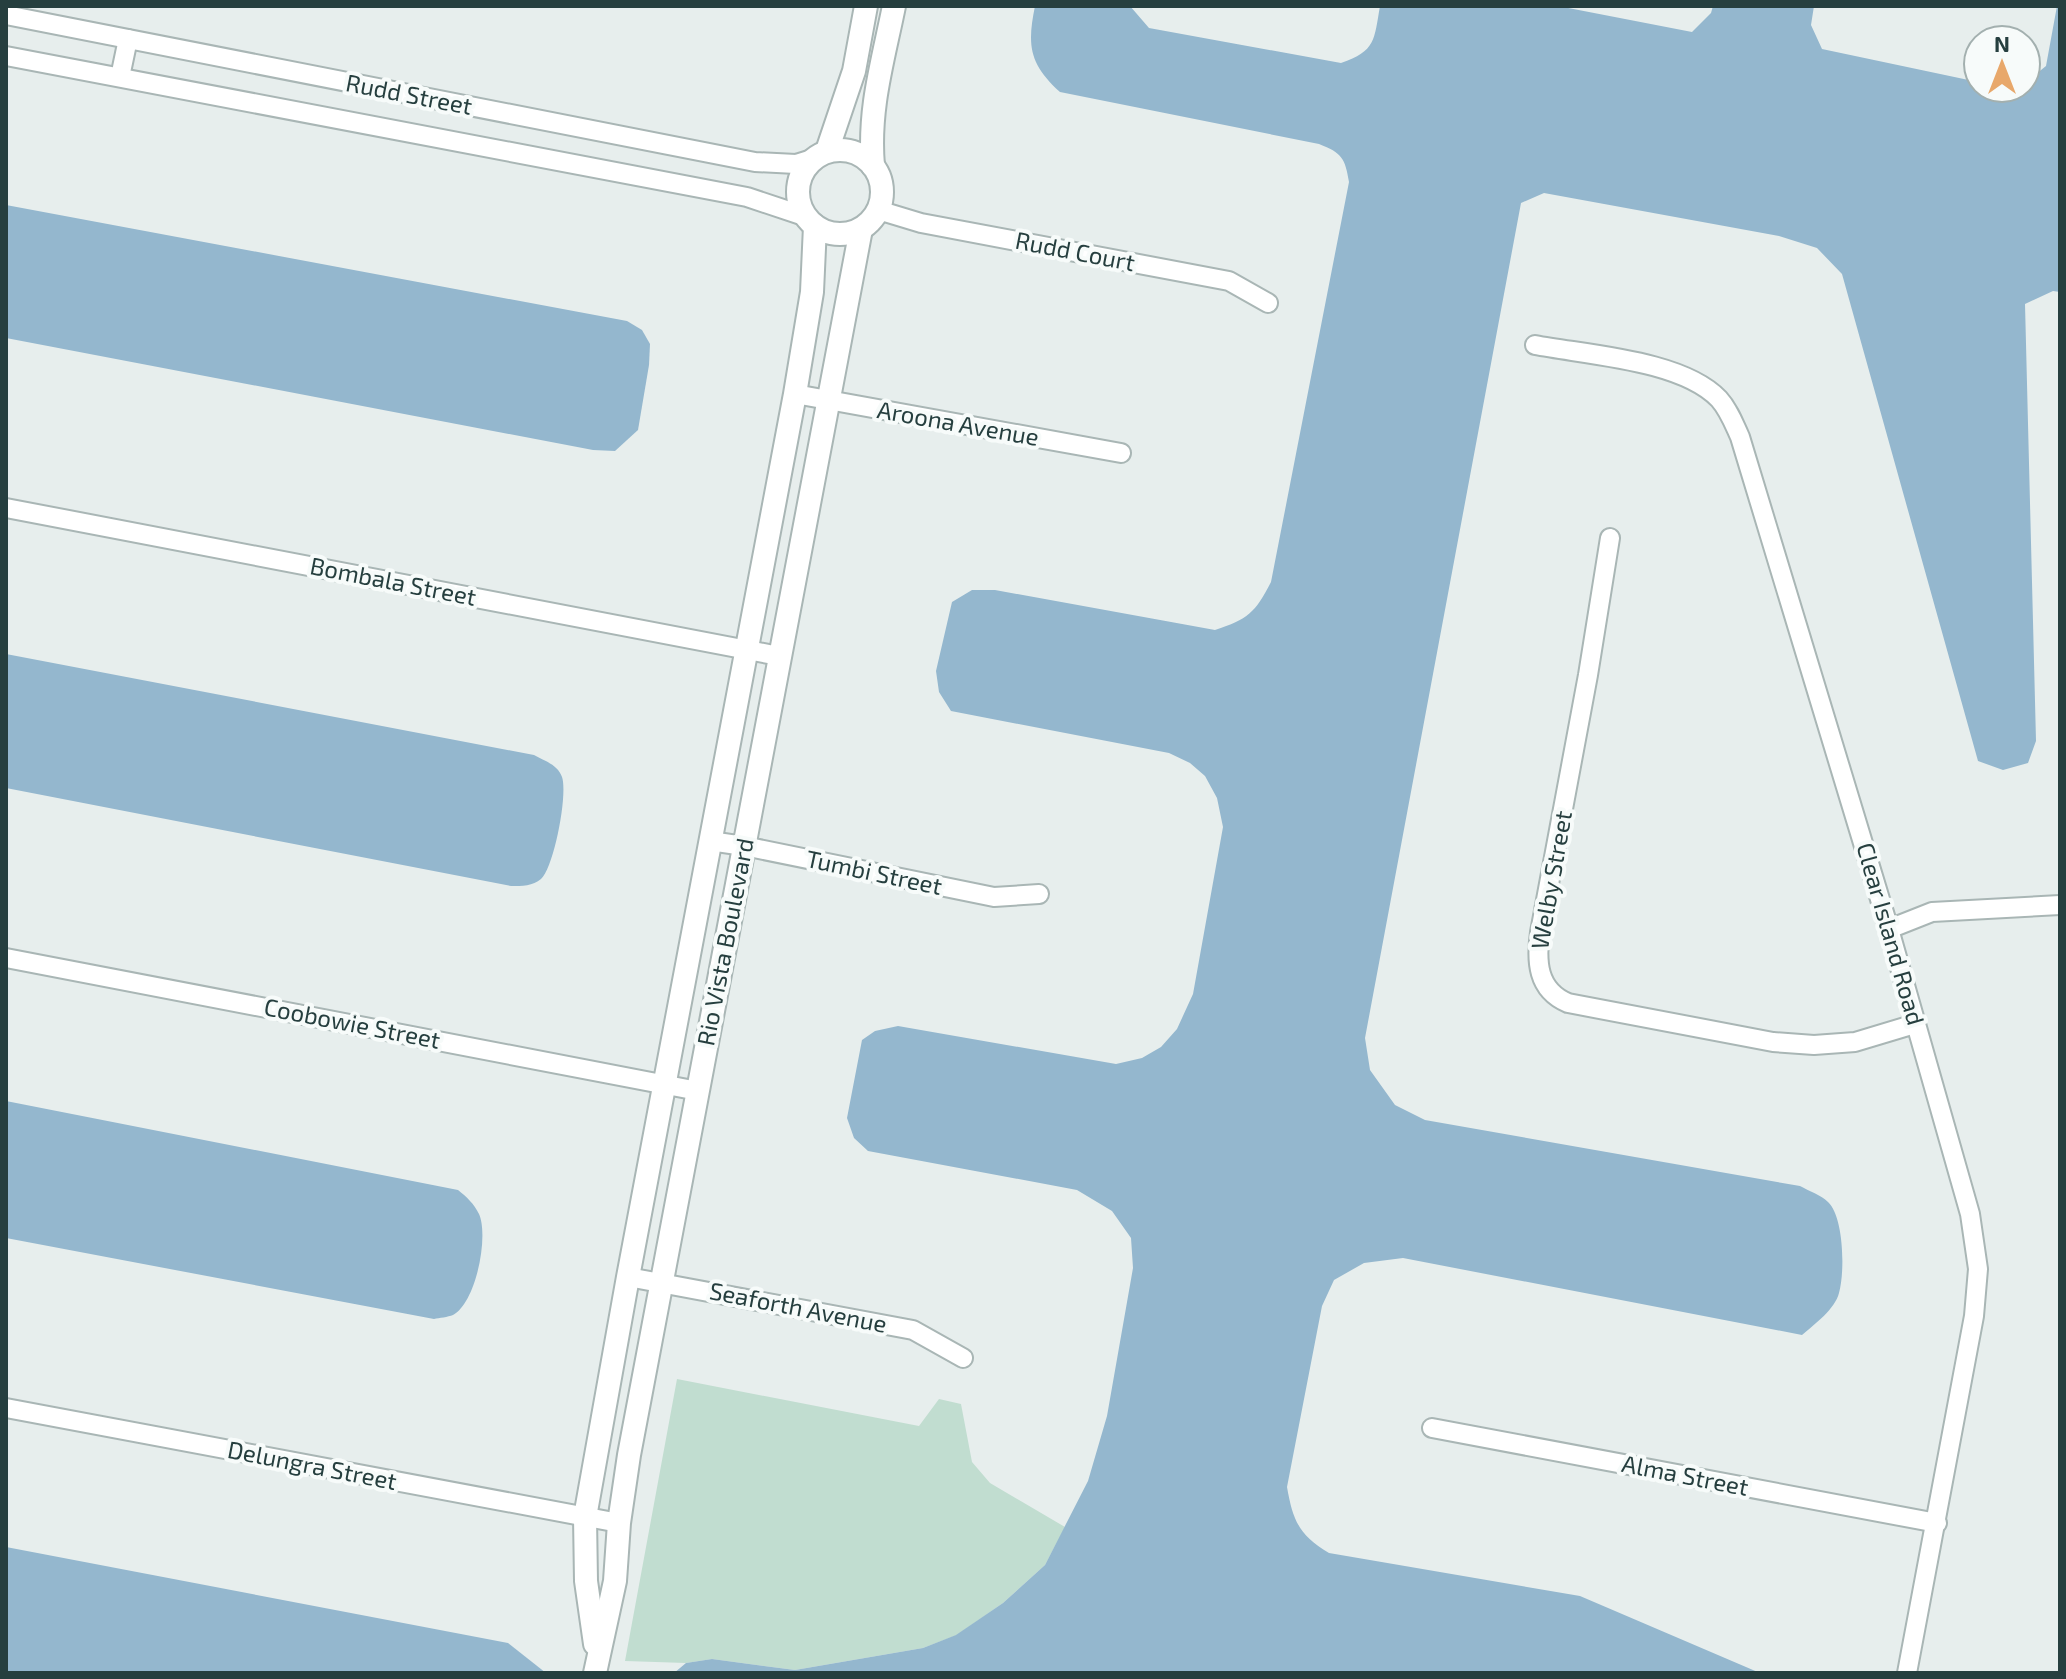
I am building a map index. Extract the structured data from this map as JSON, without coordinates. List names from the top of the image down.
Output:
{
  "streets": {
    "street": [
      "Rudd Street",
      "Rudd Court",
      "Aroona Avenue",
      "Bombala Street",
      "Tumbi Street",
      "Welby Street",
      "Clear Island Road",
      "Rio Vista Boulevard",
      "Coobowie Street",
      "Seaforth Avenue",
      "Delungra Street",
      "Alma Street"
    ]
  },
  "crossings": [
    ["Rudd Street", "Rudd Court"],
    ["Rudd Street", "Rio Vista Boulevard"],
    ["Rudd Court", "Rio Vista Boulevard"],
    ["Aroona Avenue", "Rio Vista Boulevard"],
    ["Bombala Street", "Rio Vista Boulevard"],
    ["Tumbi Street", "Rio Vista Boulevard"],
    ["Welby Street", "Clear Island Road"],
    ["Clear Island Road", "Alma Street"],
    ["Rio Vista Boulevard", "Coobowie Street"],
    ["Rio Vista Boulevard", "Seaforth Avenue"],
    ["Rio Vista Boulevard", "Delungra Street"]
  ],
  "north": "top"
}
